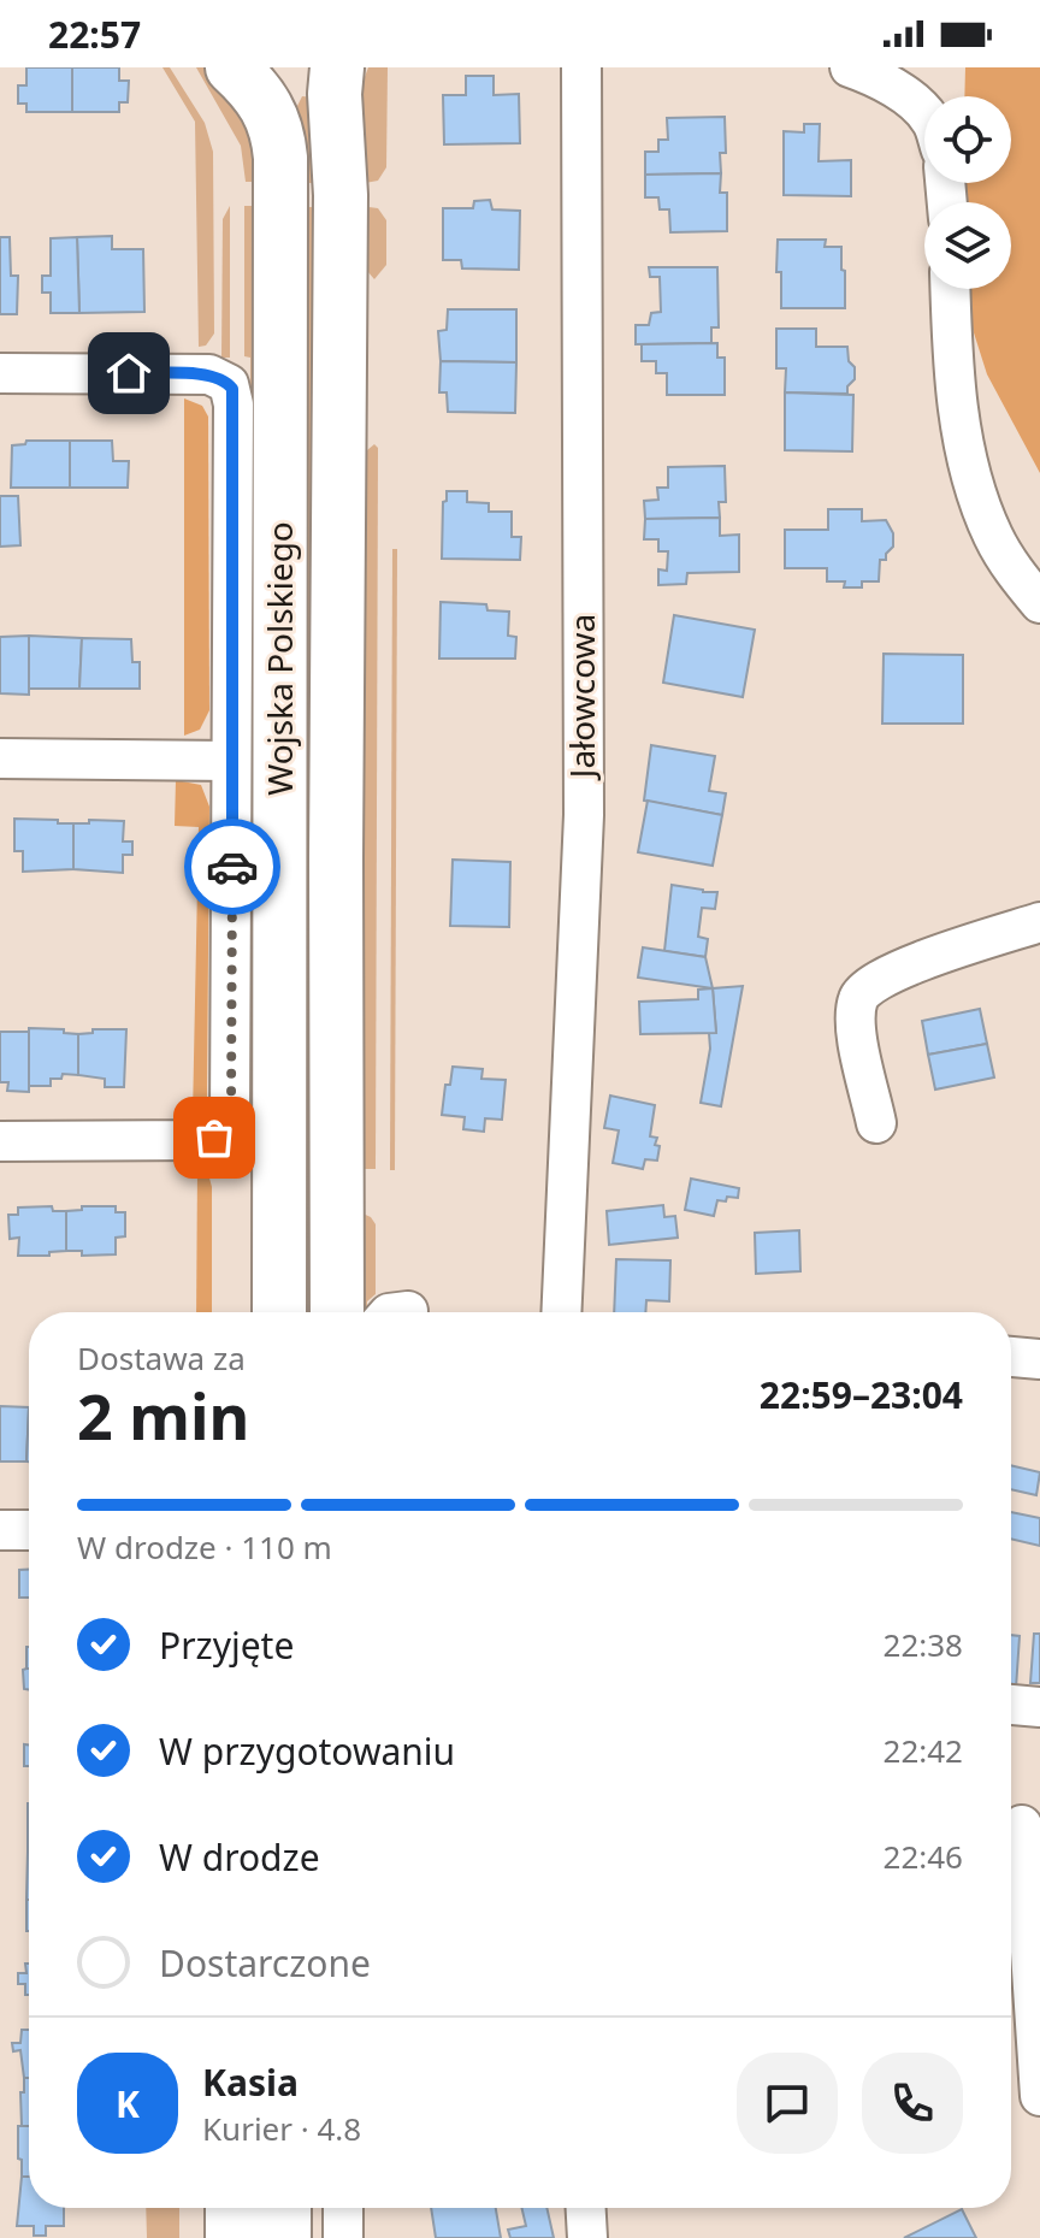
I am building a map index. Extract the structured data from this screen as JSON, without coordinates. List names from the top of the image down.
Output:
{
  "streets": {
    "main road": ["Wojska Polskiego"],
    "street": ["Jałowcowa"]
  },
  "page": {
    "status": "22:57",
    "heading": ["2 min", "Dostawa za", "22:59–23:04"],
    "panel": ["Kasia", "Kurier · 4.8"],
    "bar": "W drodze · 110 m",
    "list": [
      ["Przyjęte", "22:38"],
      ["W przygotowaniu", "22:42"],
      ["W drodze", "22:46"],
      "Dostarczone"
    ],
    "round": "K"
  }
}
